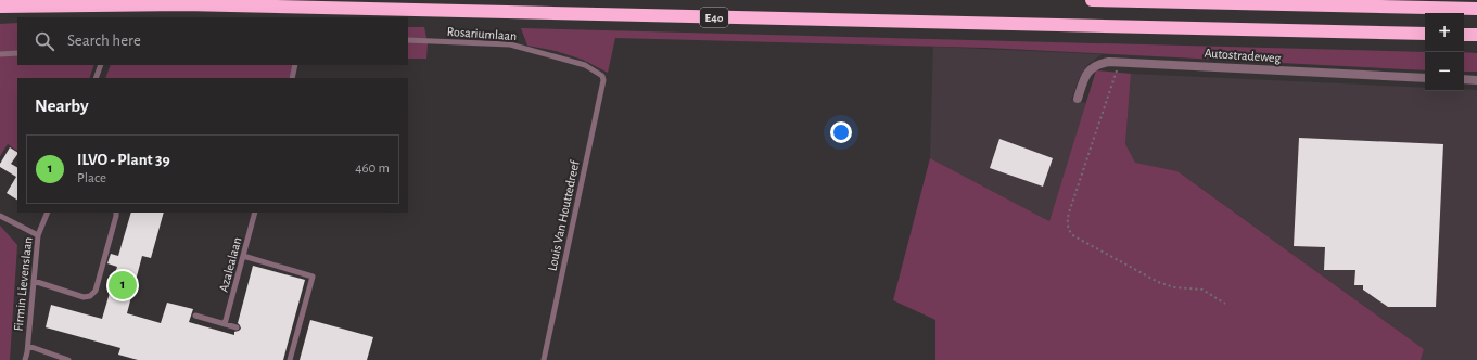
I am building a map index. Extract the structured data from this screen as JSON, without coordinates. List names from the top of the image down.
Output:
{
  "streets": {
    "highway": ["E40"],
    "street": ["Autostradeweg"],
    "lane": [
      "Rosariumlaan",
      "Louis Van Houttedreef",
      "Azalealaan",
      "Firmin Lievenslaan"
    ]
  },
  "crossings": [
    ["Rosariumlaan", "Louis Van Houttedreef"]
  ],
  "page": {
    "map_buttons": ["+", "−"],
    "search": "Search here",
    "heading": "Nearby",
    "list": [
      {
        "mark": "1",
        "name": "ILVO - Plant 39",
        "note": "Place",
        "value": "460 m"
      }
    ],
    "pins": "1"
  }
}
